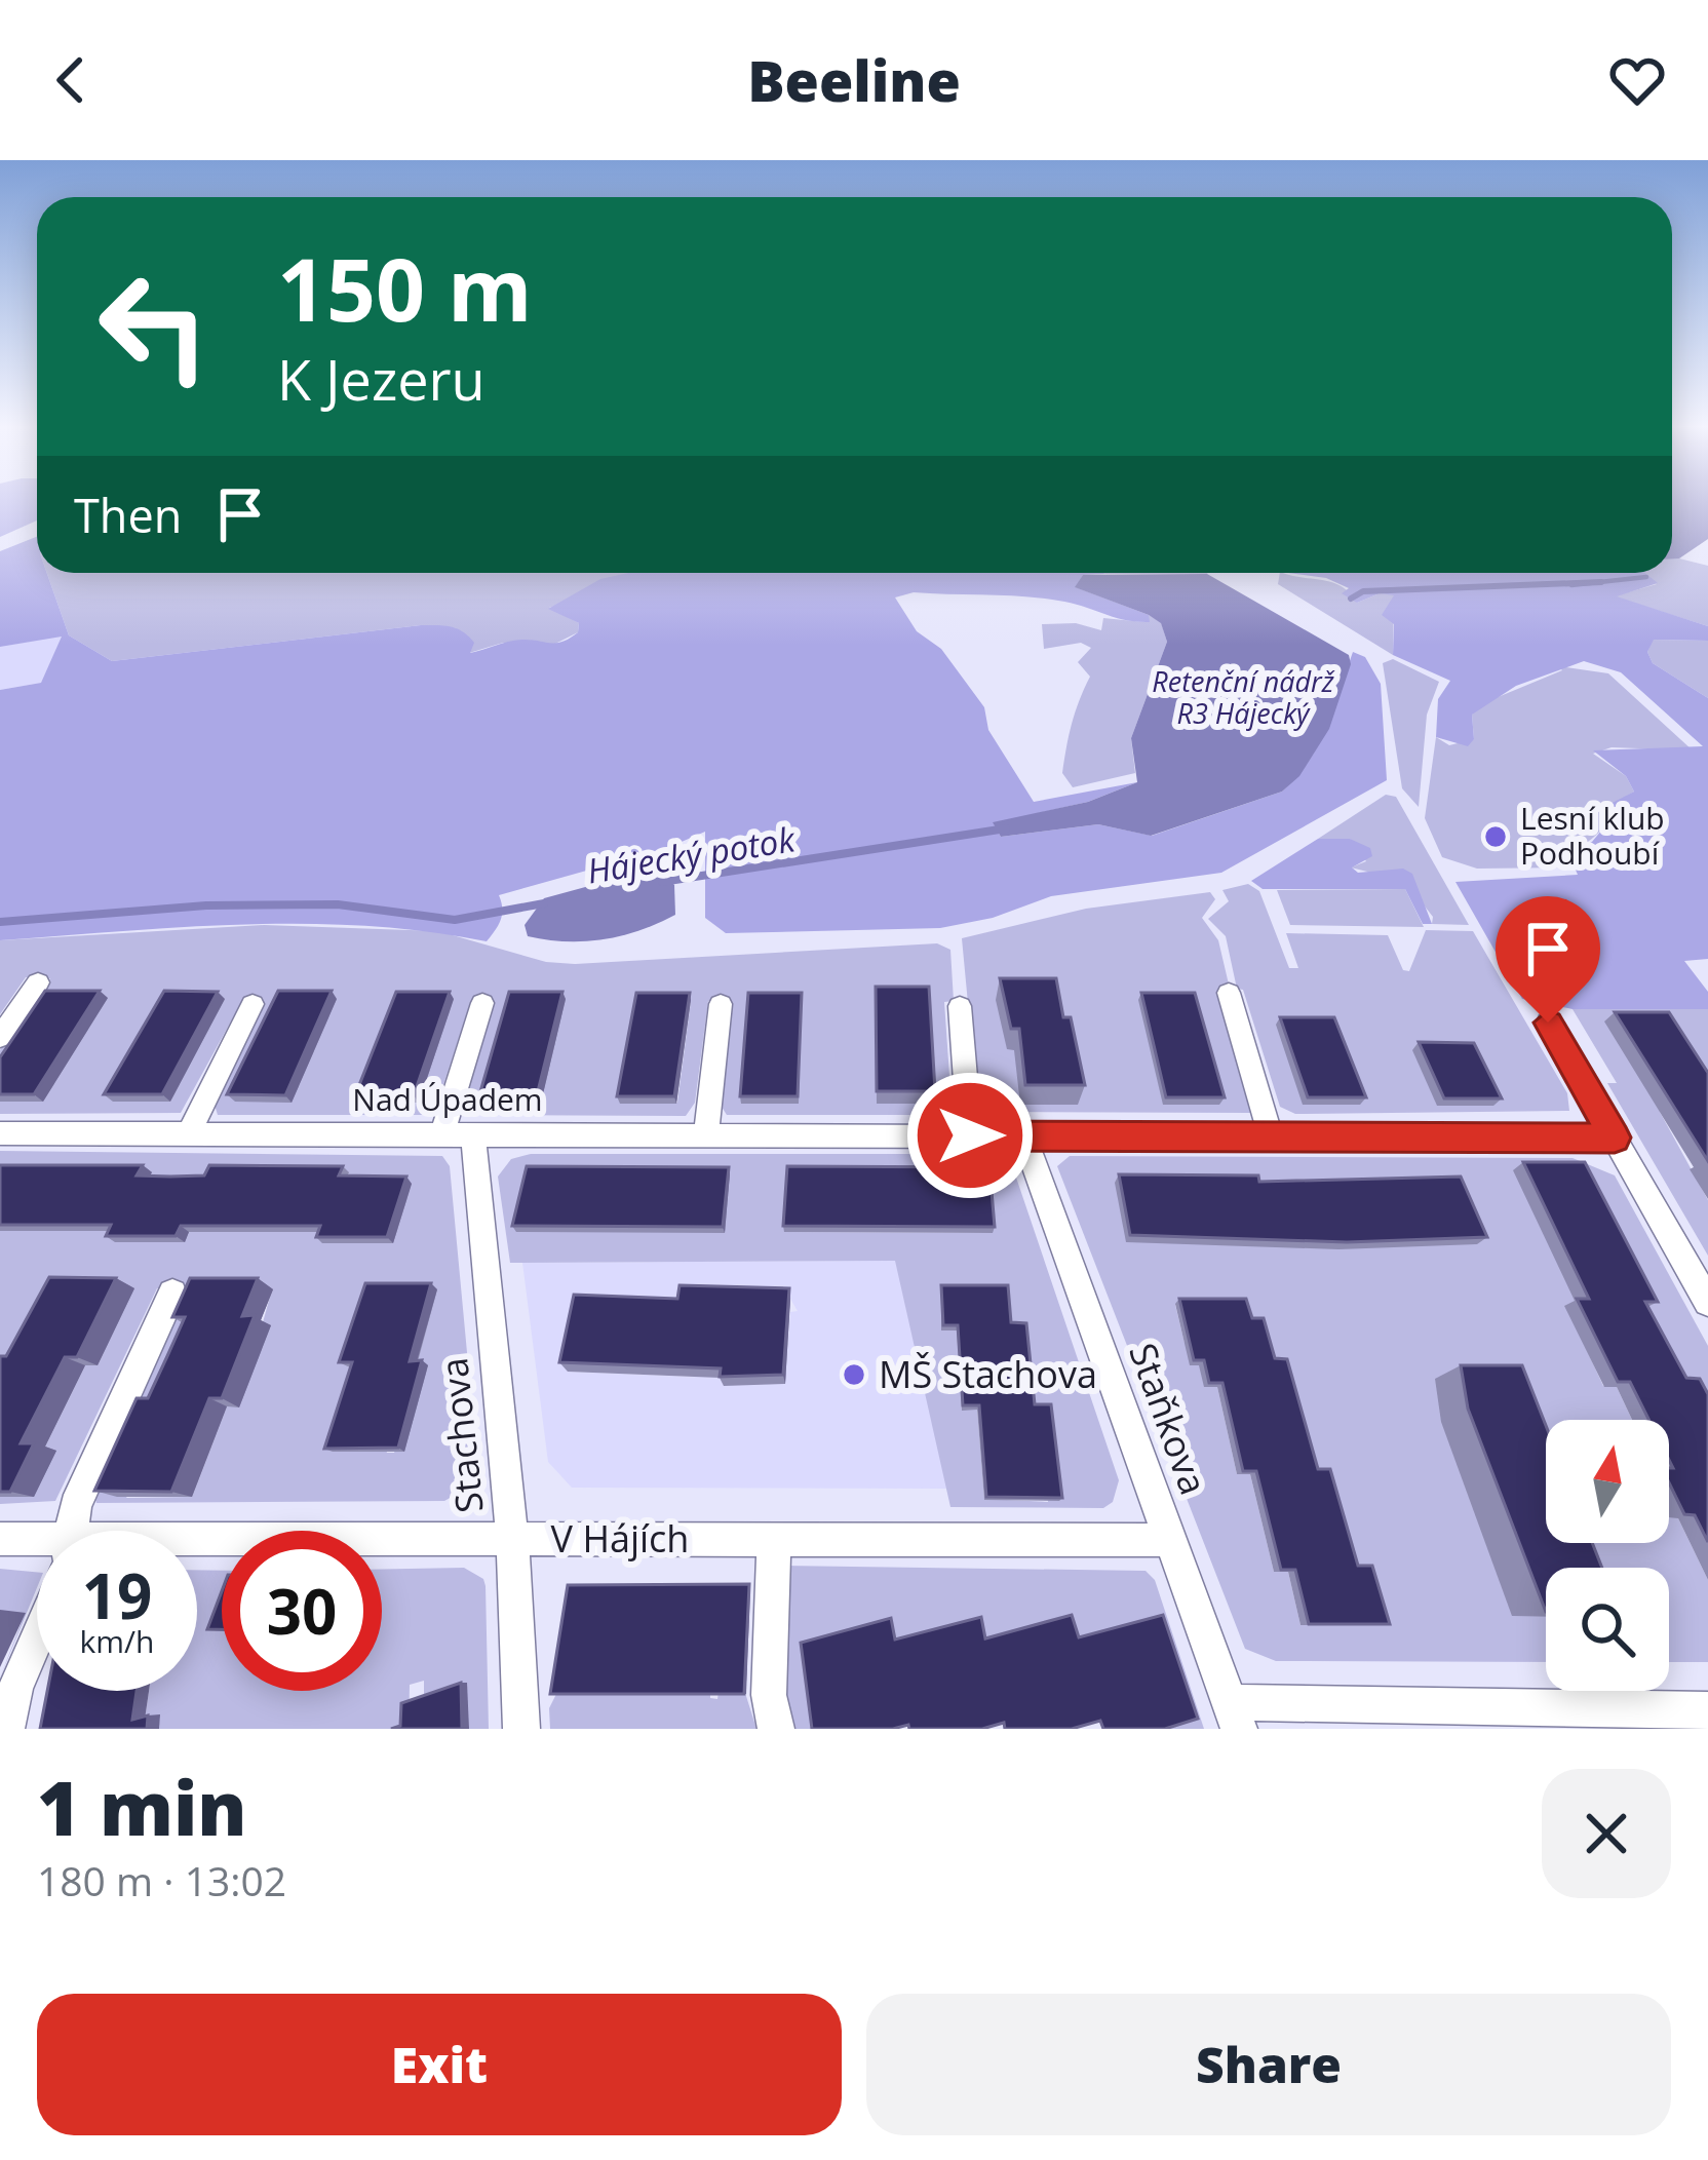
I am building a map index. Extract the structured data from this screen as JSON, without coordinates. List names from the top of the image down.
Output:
{
  "streets": {
    "street": [
      "Nad Úpadem",
      "Staňkova",
      "Stachova",
      "V Hájích"
    ]
  },
  "crossings": [
    ["Nad Úpadem", "Staňkova"],
    ["Nad Úpadem", "Stachova"],
    ["Staňkova", "V Hájích"],
    ["Stachova", "V Hájích"]
  ],
  "water": ["Retenční nádrž R3 Hájecký", "Hájecký potok"],
  "places": ["Lesní klub Podhoubí", "MŠ Stachova"],
  "north": "top",
  "page": {
    "header": "Beeline",
    "turn": ["150 m", "K Jezeru"],
    "then": "Then",
    "speed": "19 km/h",
    "limit": "30",
    "heading": ["1 min", "180 m · 13:02"],
    "buttons": ["Exit", "Share"]
  }
}
